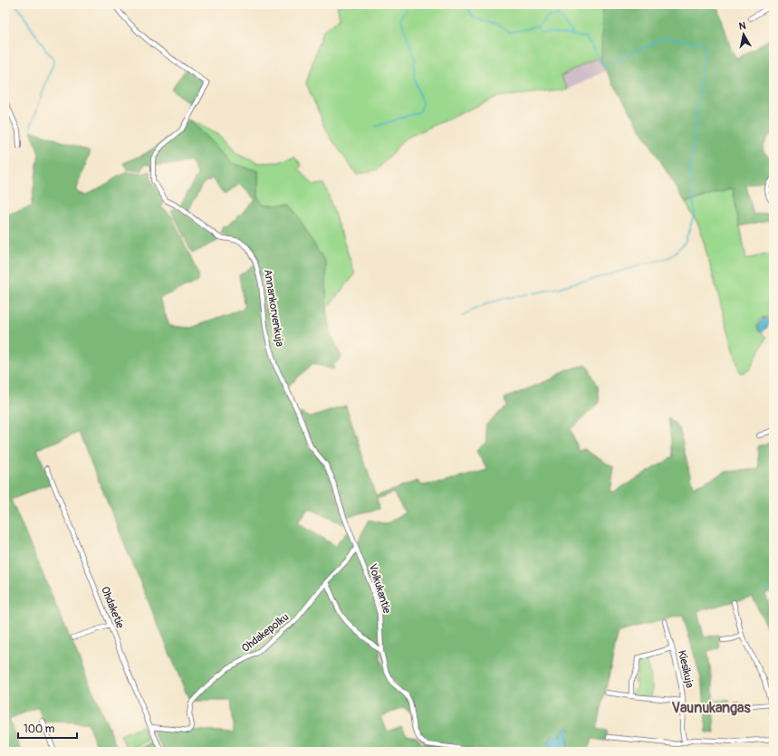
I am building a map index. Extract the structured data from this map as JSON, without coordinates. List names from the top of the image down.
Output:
{
  "streets": {
    "street": [
      "Annankorvenkuja",
      "Voikukantie",
      "Ohdaketie",
      "Ohdakepolku",
      "Kiesikuja"
    ]
  },
  "crossings": [
    ["Annankorvenkuja", "Voikukantie"],
    ["Voikukantie", "Ohdakepolku"],
    ["Ohdaketie", "Ohdakepolku"]
  ],
  "districts": ["Vaunukangas"],
  "scale_bar": "100 m",
  "north": "top"
}
